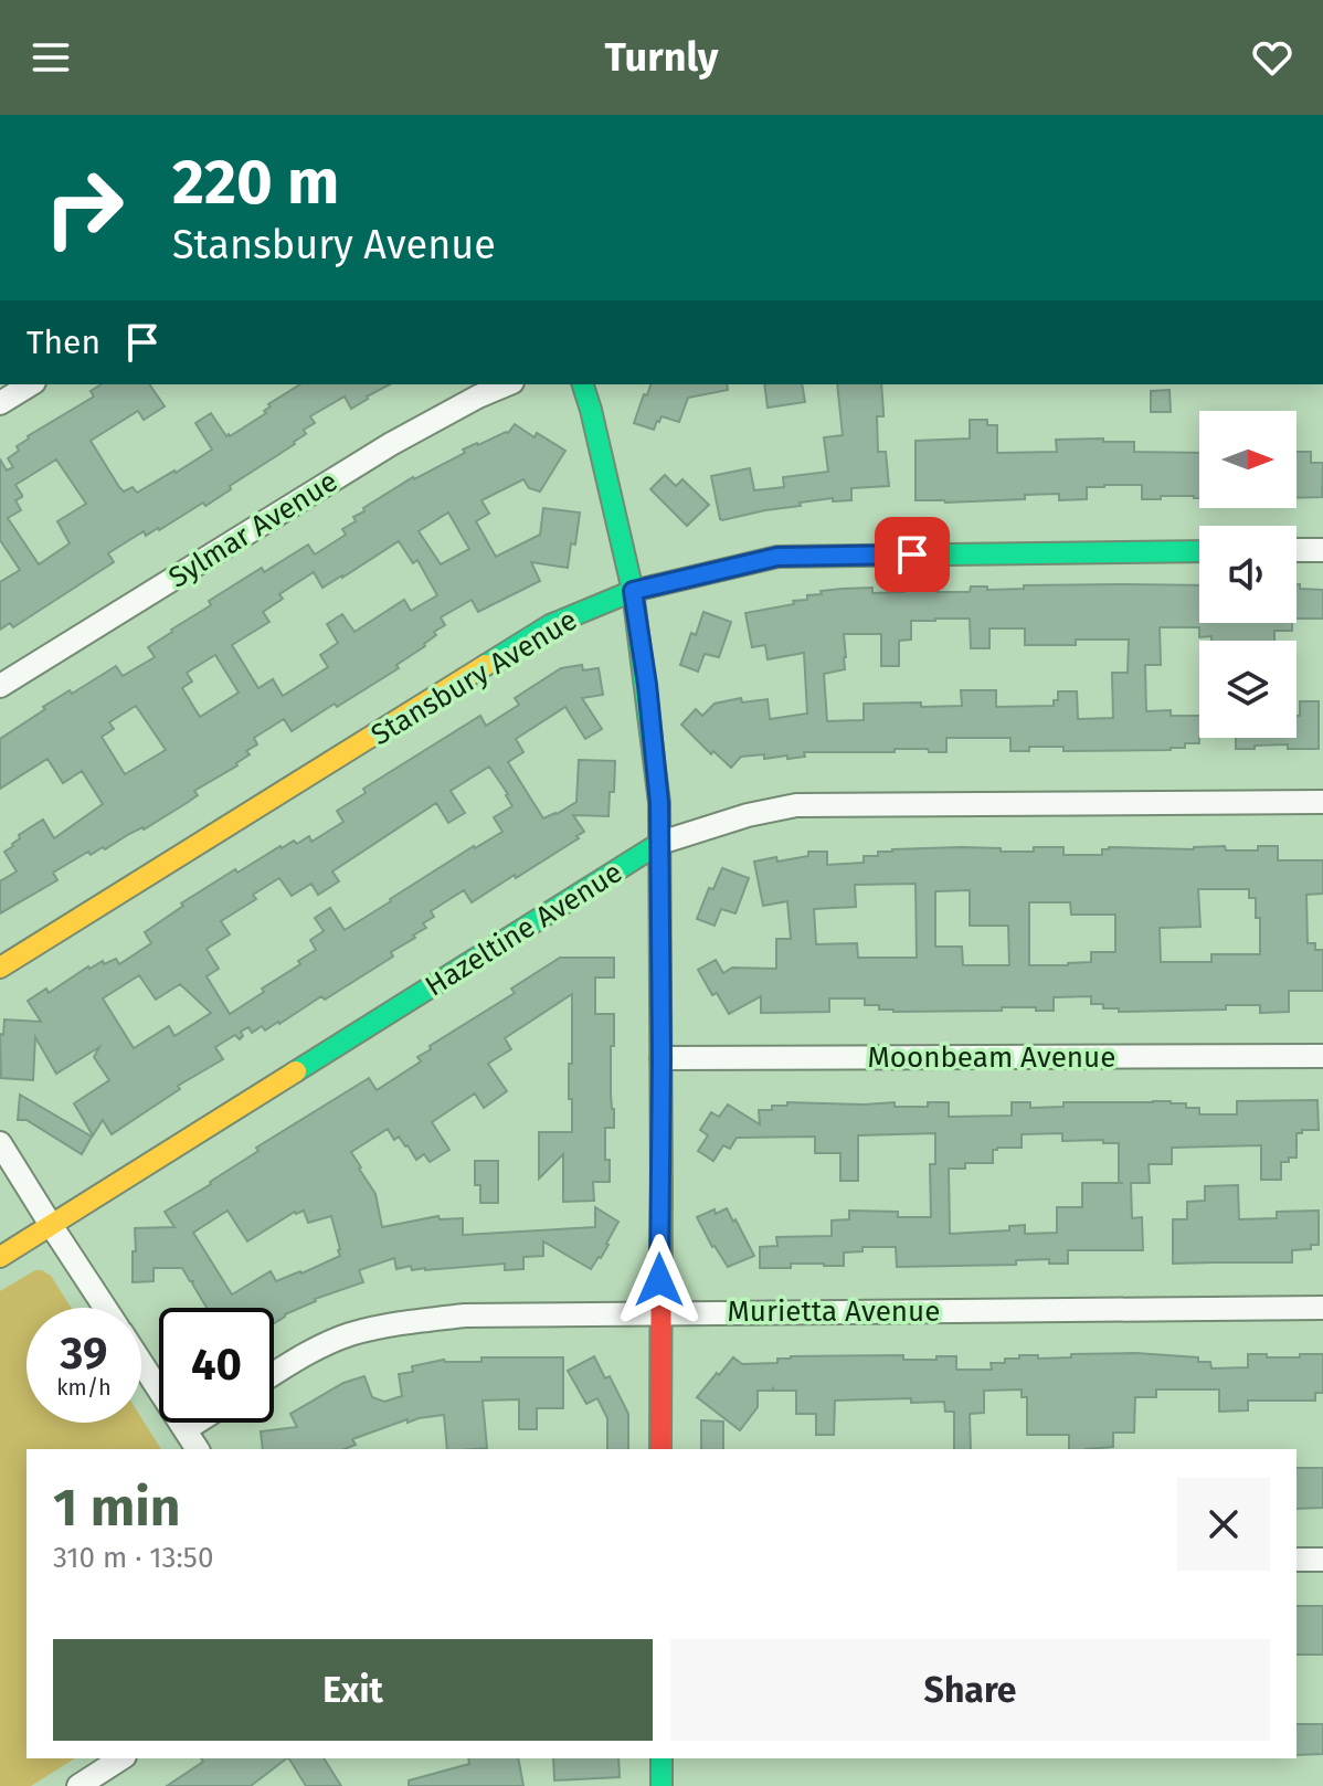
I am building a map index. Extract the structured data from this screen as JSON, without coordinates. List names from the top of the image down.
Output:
{
  "streets": {
    "street": [
      "Sylmar Avenue",
      "Stansbury Avenue",
      "Hazeltine Avenue",
      "Moonbeam Avenue",
      "Murietta Avenue"
    ]
  },
  "north": "right",
  "page": {
    "header": "Turnly",
    "turn": ["220 m", "Stansbury Avenue"],
    "then": "Then",
    "speed": "39 km/h",
    "limit": "40",
    "heading": ["1 min", "310 m · 13:50"],
    "buttons": ["Exit", "Share"]
  }
}
